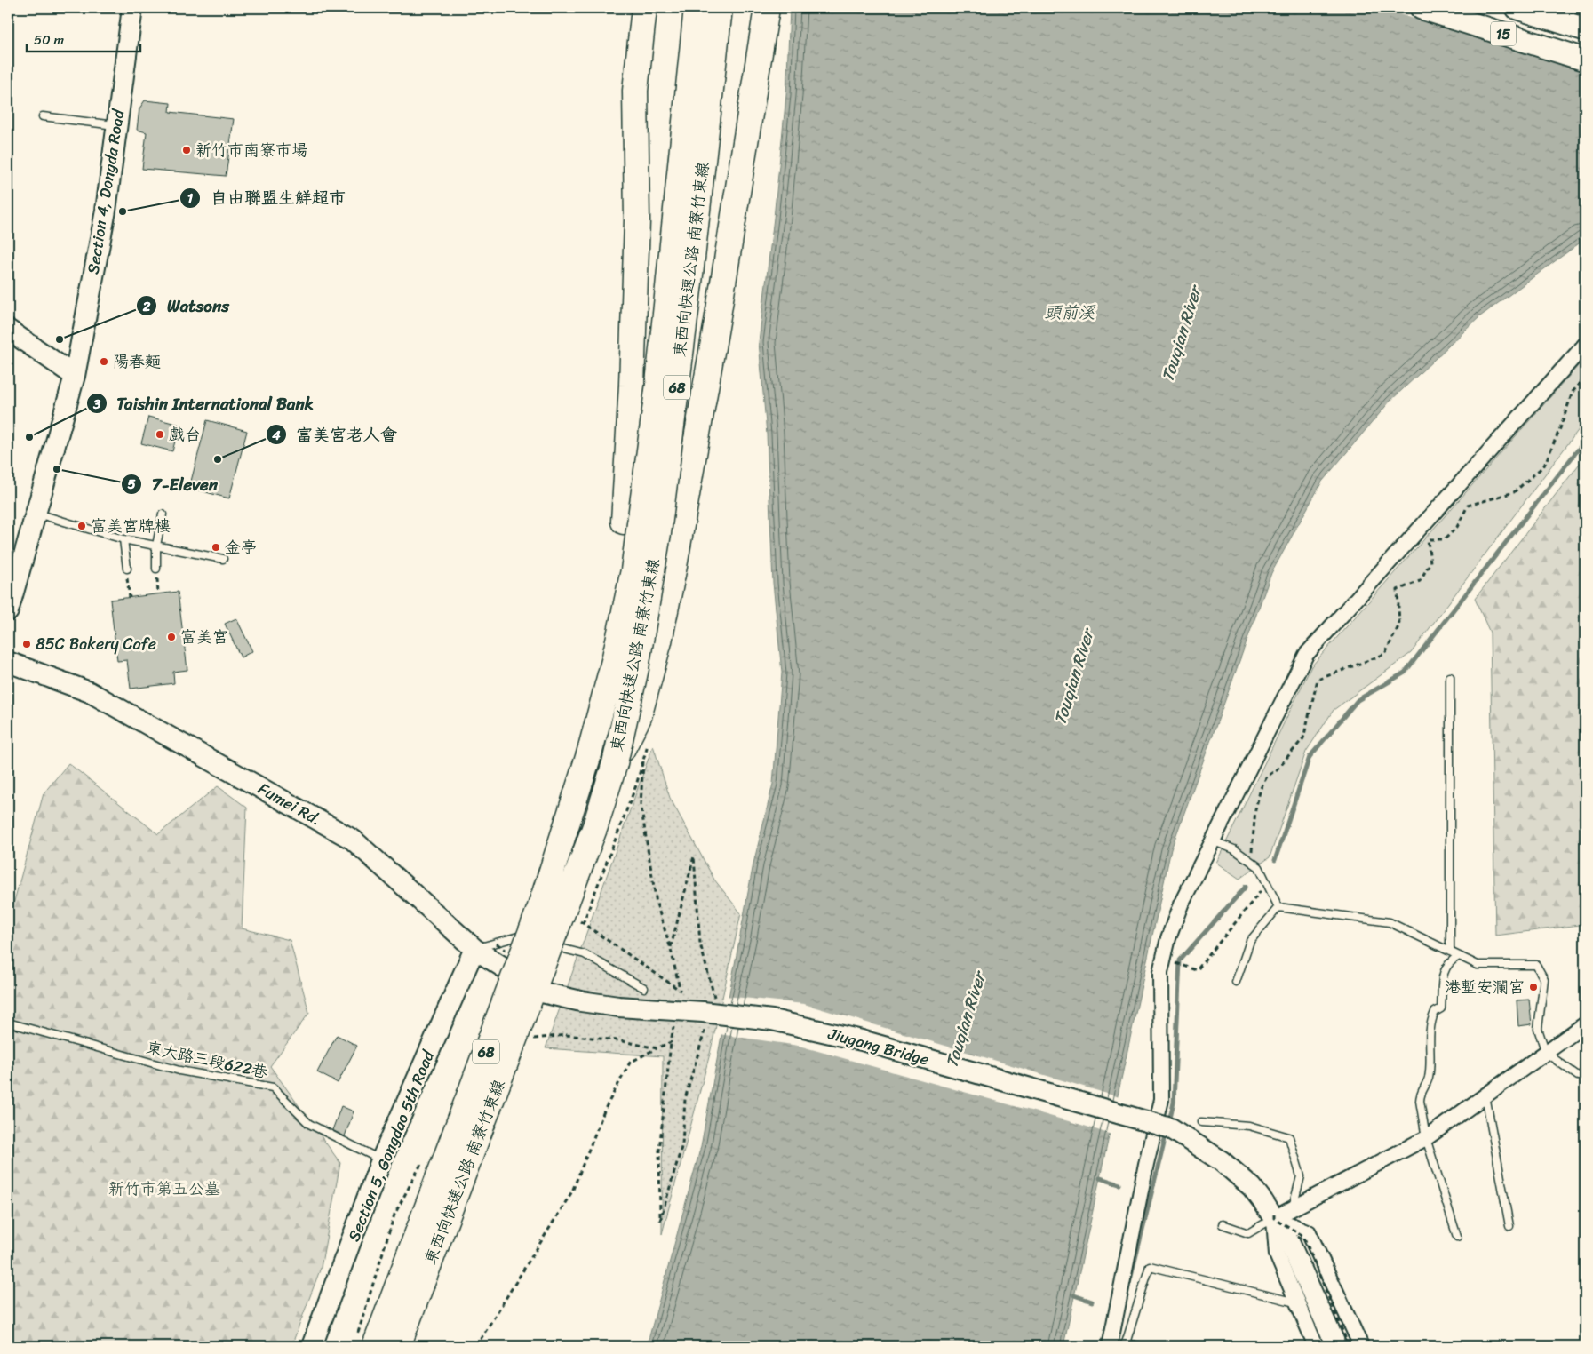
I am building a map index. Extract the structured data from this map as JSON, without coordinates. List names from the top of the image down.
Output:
{
  "streets": {
    "highway": ["東西向快速公路 南寮竹東線", "68"],
    "main road": [
      "15",
      "Section 4, Dongda Road",
      "Fumei Rd.",
      "Jiugang Bridge",
      "Section 5, Gongdao 5th Road"
    ],
    "lane": ["東大路三段622巷"]
  },
  "crossings": [
    ["東西向快速公路 南寮竹東線", "Fumei Rd."],
    ["東西向快速公路 南寮竹東線", "Jiugang Bridge"],
    ["Fumei Rd.", "Jiugang Bridge"],
    ["Fumei Rd.", "Section 5, Gongdao 5th Road"],
    ["東大路三段622巷", "Section 5, Gongdao 5th Road"]
  ],
  "water": ["頭前溪", "Touqian River"],
  "parks": ["新竹市第五公墓"],
  "places": [
    "新竹市南寮市場",
    "自由聯盟生鮮超市",
    "Watsons",
    "陽春麵",
    "戲台",
    "Taishin International Bank",
    "富美宮老人會",
    "7-Eleven",
    "富美宮牌樓",
    "金亭",
    "富美宮",
    "85C Bakery Cafe",
    "港塹安瀾宮"
  ],
  "scale_bar": "50 m"
}
